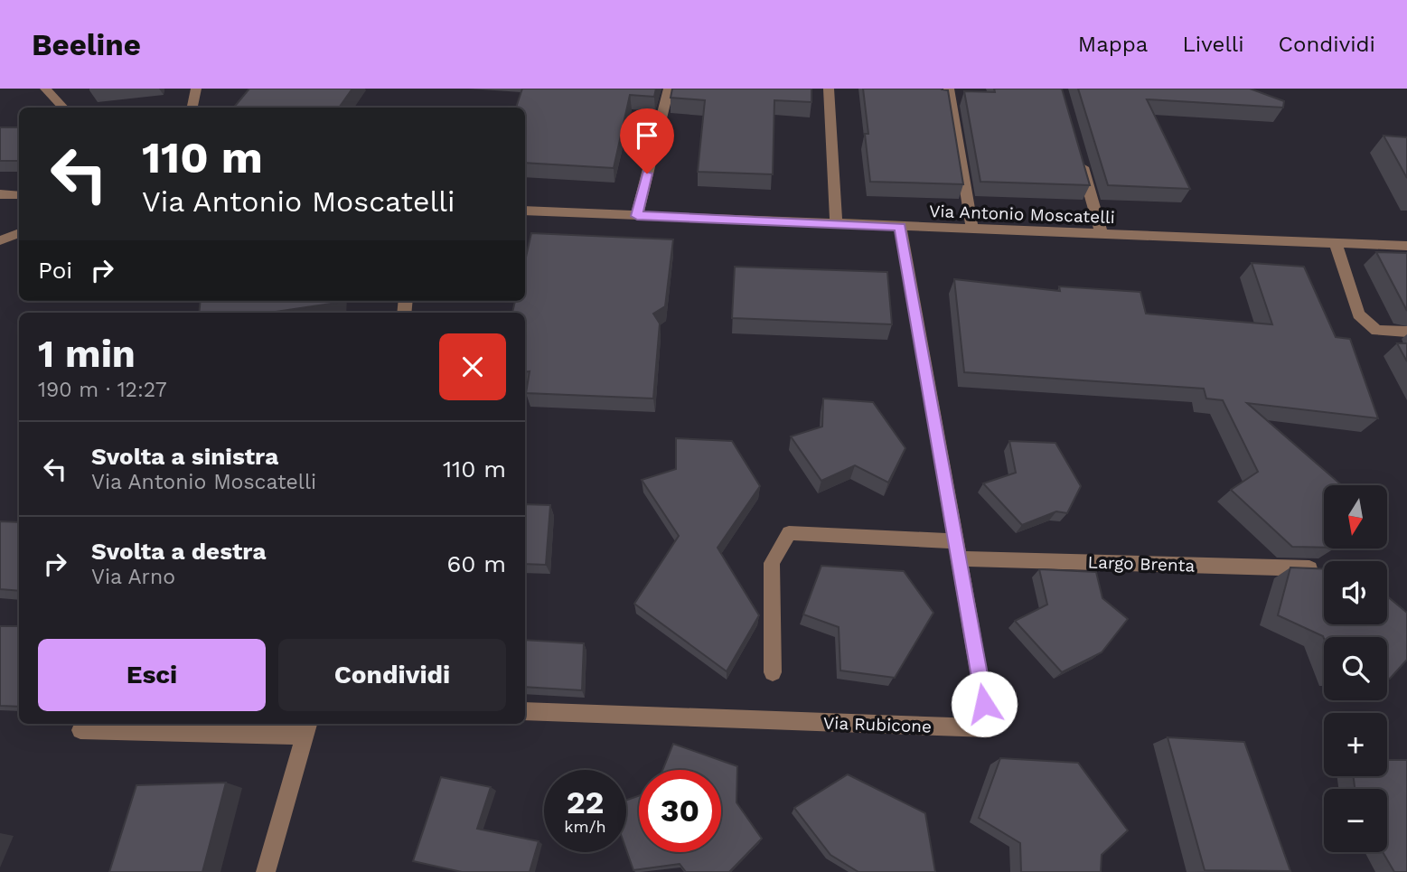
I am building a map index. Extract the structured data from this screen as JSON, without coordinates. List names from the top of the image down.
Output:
{
  "streets": {
    "street": ["Via Antonio Moscatelli", "Largo Brenta", "Via Rubicone"]
  },
  "crossings": [
    ["Via Antonio Moscatelli", "Via Rubicone"],
    ["Largo Brenta", "Via Rubicone"]
  ],
  "north": "bottom",
  "page": {
    "header": "Beeline",
    "nav": ["Mappa", "Livelli", "Condividi"],
    "turn": ["110 m", "Via Antonio Moscatelli"],
    "then": "Poi",
    "heading": ["1 min", "190 m · 12:27"],
    "list": [
      {
        "name": "Svolta a sinistra",
        "note": "Via Antonio Moscatelli",
        "value": "110 m"
      },
      {
        "name": "Svolta a destra",
        "note": "Via Arno",
        "value": "60 m"
      }
    ],
    "map_buttons": ["+", "−"],
    "buttons": ["Esci", "Condividi"],
    "speed": "22 km/h",
    "limit": "30"
  }
}
